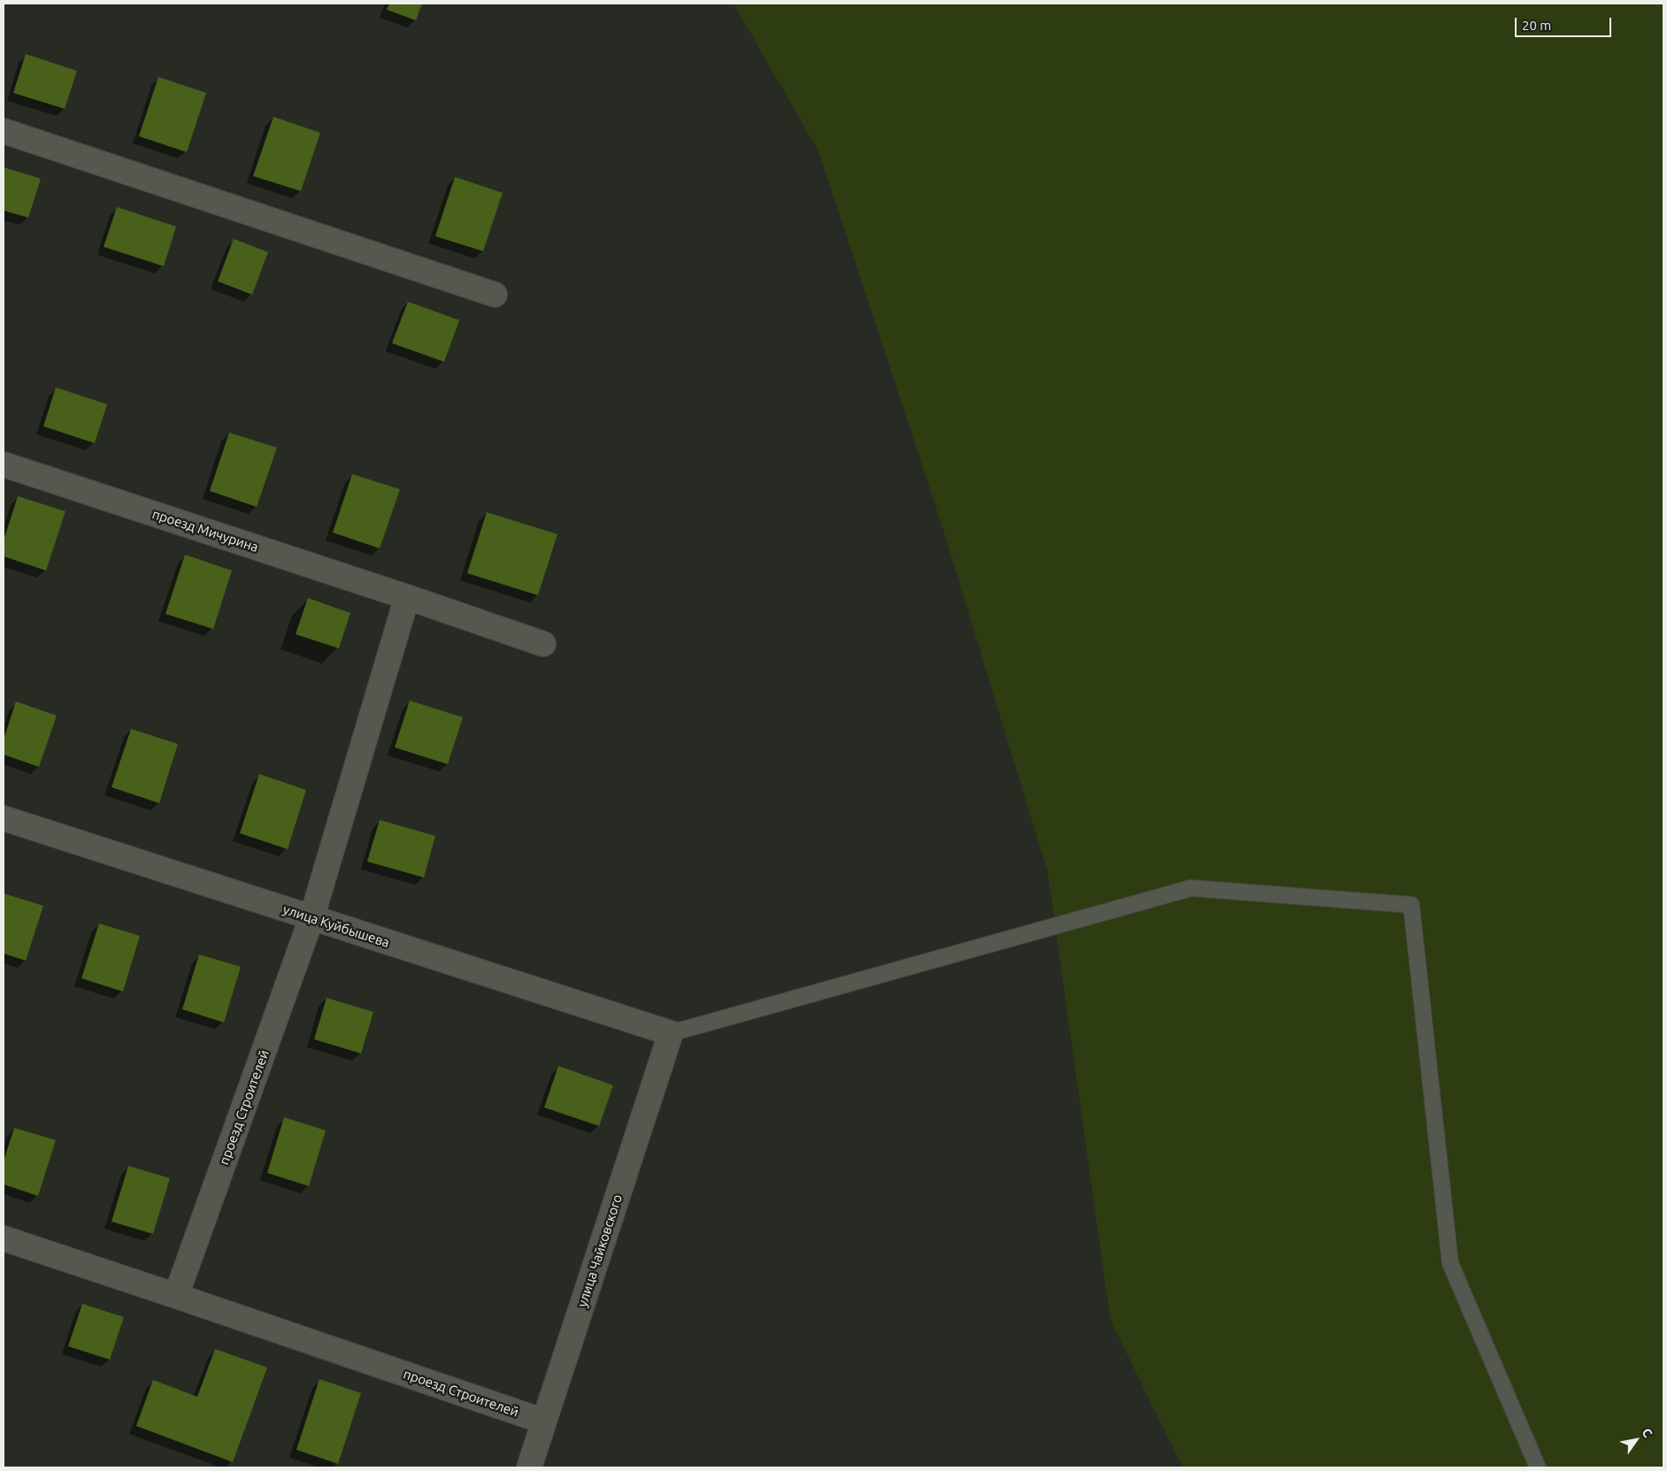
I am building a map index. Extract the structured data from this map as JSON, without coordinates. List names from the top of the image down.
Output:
{
  "streets": {
    "street": [
      "проезд Мичурина",
      "улица Куйбышева",
      "проезд Строителей",
      "улица Чайковского"
    ]
  },
  "crossings": [
    ["улица Куйбышева", "проезд Строителей"],
    ["улица Куйбышева", "улица Чайковского"],
    ["проезд Строителей", "улица Чайковского"]
  ],
  "scale_bar": "20 m",
  "north": "top right"
}
